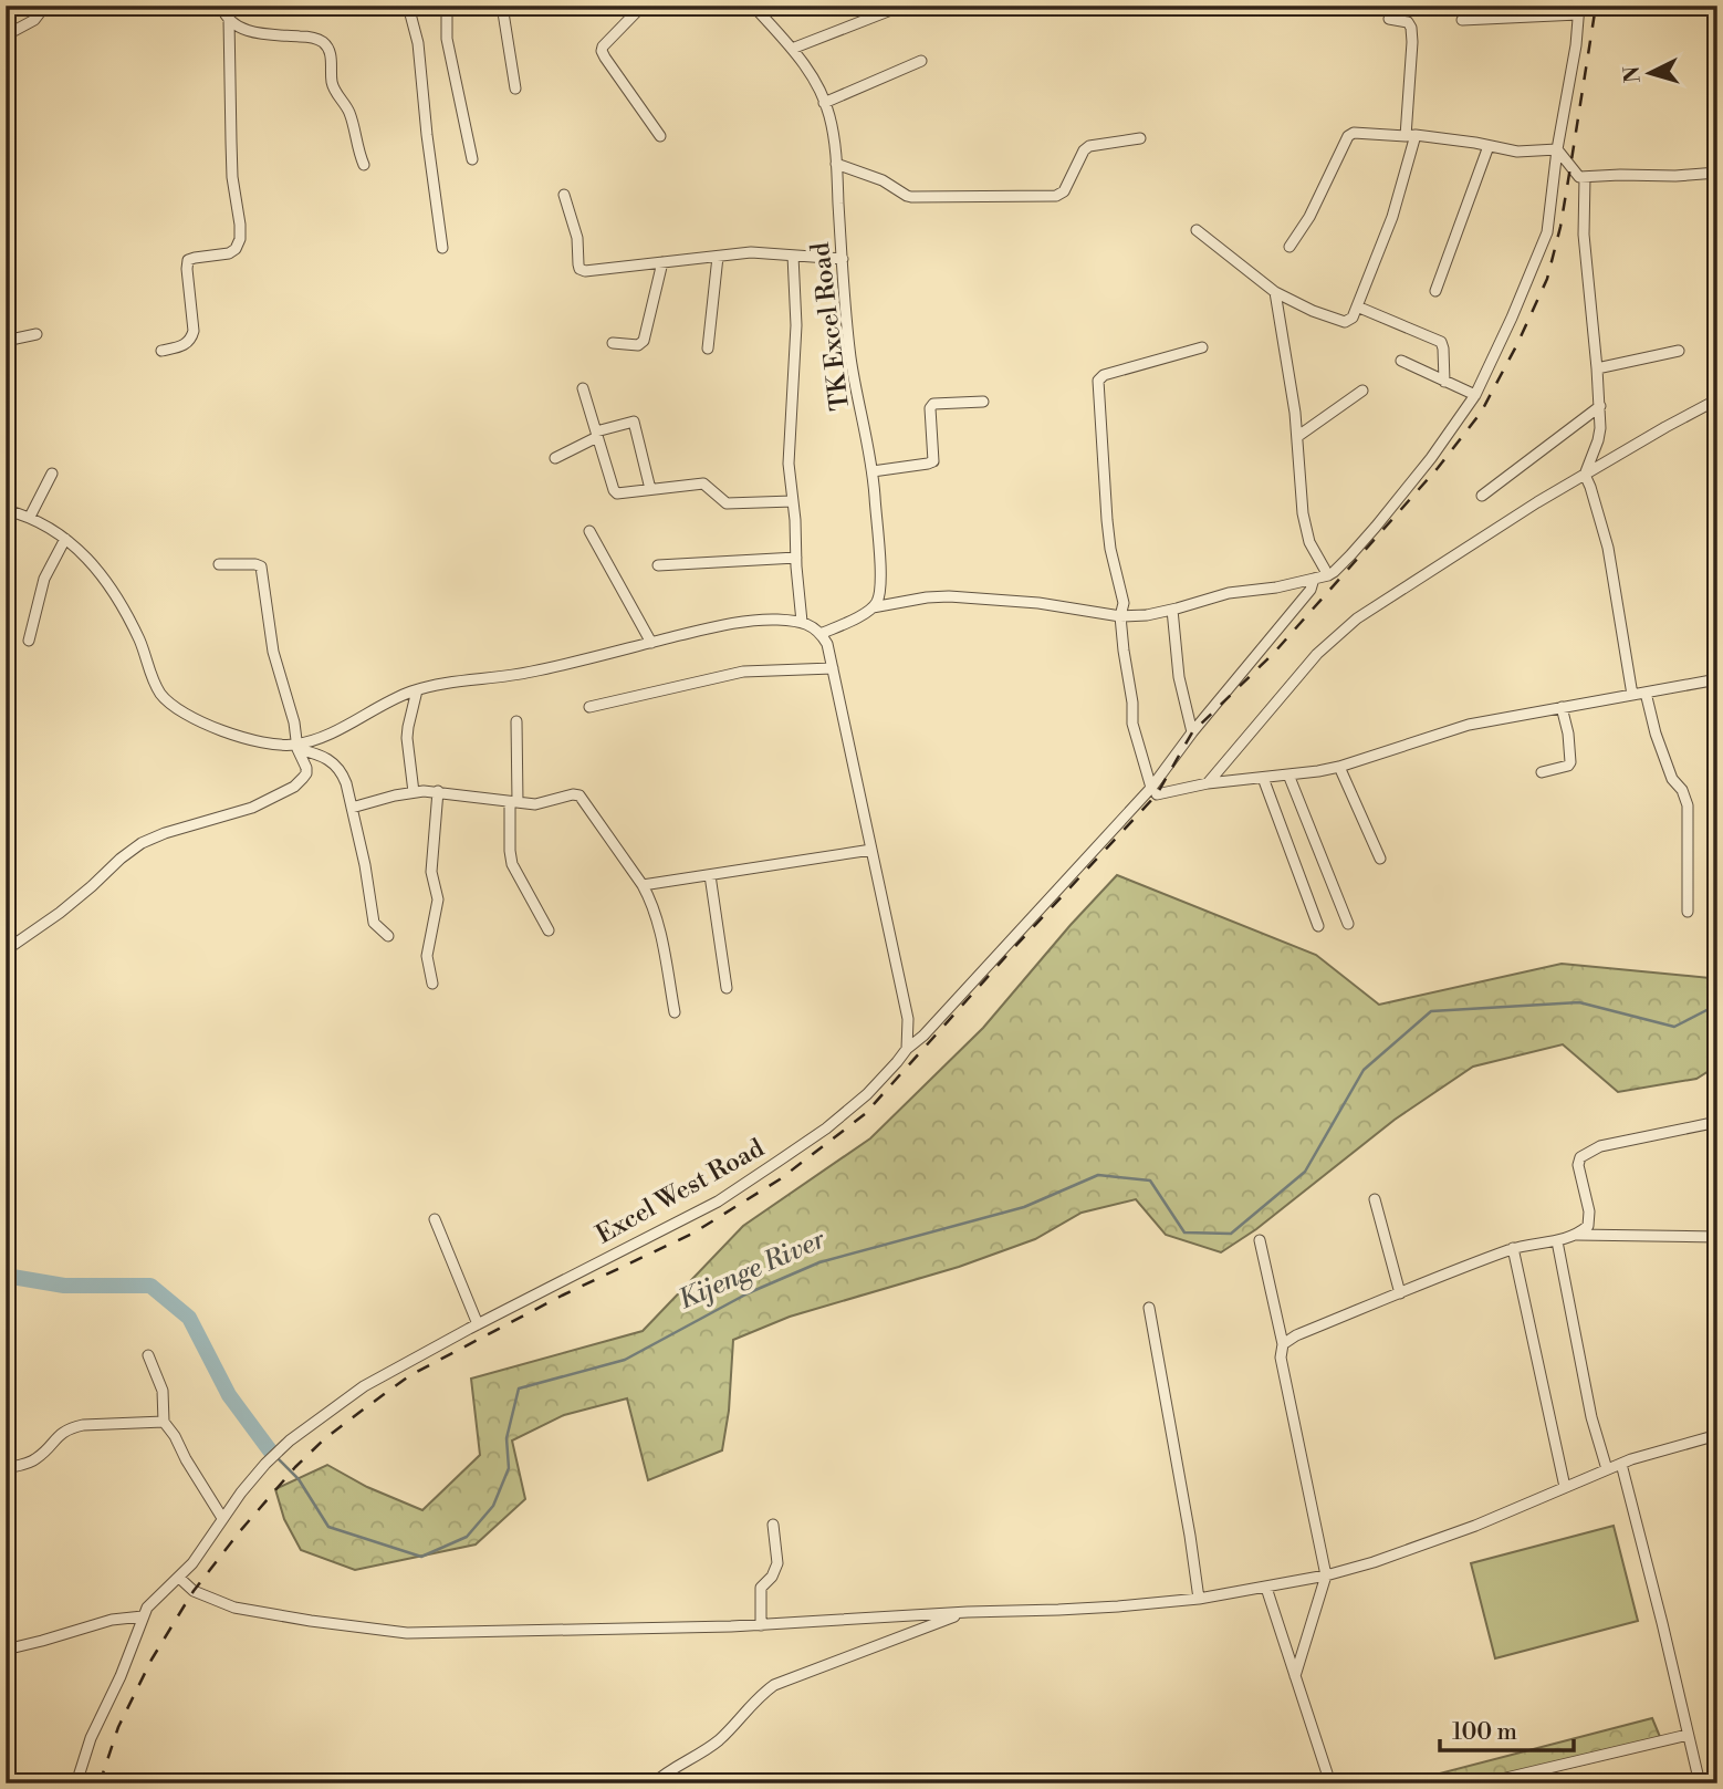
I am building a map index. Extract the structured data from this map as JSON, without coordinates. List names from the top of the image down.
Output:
{
  "streets": {
    "street": ["TK Excel Road", "Excel West Road"]
  },
  "water": ["Kijenge River"],
  "scale_bar": "100 m",
  "north": "left"
}
